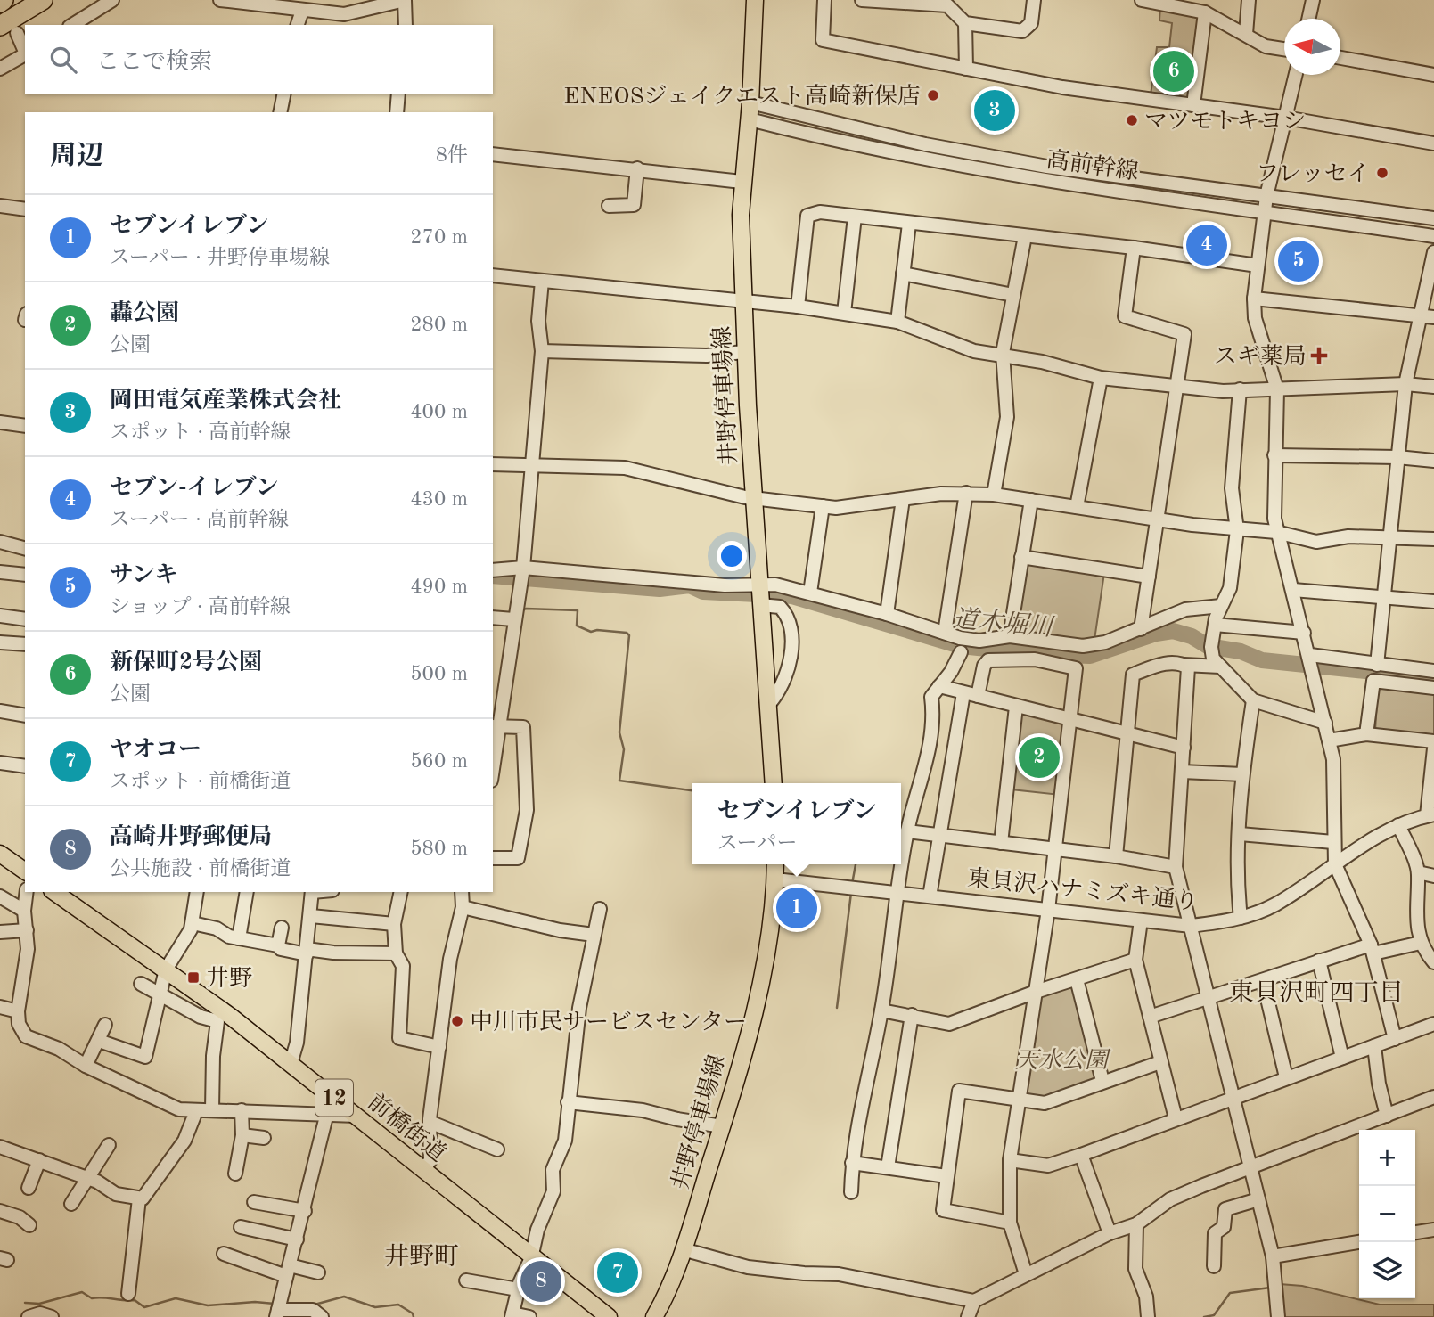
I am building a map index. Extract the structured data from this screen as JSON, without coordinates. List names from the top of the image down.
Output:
{
  "streets": {
    "main road": ["井野停車場線", "12", "前橋街道"],
    "street": ["高前幹線", "東貝沢ハナミズキ通り"]
  },
  "crossings": [
    ["高前幹線", "井野停車場線"],
    ["井野停車場線", "東貝沢ハナミズキ通り"]
  ],
  "districts": ["東貝沢町四丁目", "井野町"],
  "water": ["道木堀川"],
  "parks": ["天水公園"],
  "places": {
    "other": [
      "ENEOSジェイクエスト高崎新保店",
      "マツモトキヨシ",
      "フレッセイ",
      "中川市民サービスセンター"
    ],
    "health": ["スギ薬局"],
    "transit": ["井野"]
  },
  "north": "left",
  "page": {
    "search": "ここで検索",
    "pins": [
      "6",
      "3",
      "4",
      "5",
      "2",
      "1",
      "7",
      "8"
    ],
    "heading": ["周辺", "8件"],
    "list": [
      {
        "mark": "1",
        "name": "セブンイレブン",
        "note": "スーパー · 井野停車場線",
        "value": "270 m"
      },
      {
        "mark": "2",
        "name": "轟公園",
        "note": "公園",
        "value": "280 m"
      },
      {
        "mark": "3",
        "name": "岡田電気産業株式会社",
        "note": "スポット · 高前幹線",
        "value": "400 m"
      },
      {
        "mark": "4",
        "name": "セブン-イレブン",
        "note": "スーパー · 高前幹線",
        "value": "430 m"
      },
      {
        "mark": "5",
        "name": "サンキ",
        "note": "ショップ · 高前幹線",
        "value": "490 m"
      },
      {
        "mark": "6",
        "name": "新保町2号公園",
        "note": "公園",
        "value": "500 m"
      },
      {
        "mark": "7",
        "name": "ヤオコー",
        "note": "スポット · 前橋街道",
        "value": "560 m"
      },
      {
        "mark": "8",
        "name": "高崎井野郵便局",
        "note": "公共施設 · 前橋街道",
        "value": "580 m"
      }
    ],
    "popup": ["セブンイレブン", "スーパー"],
    "map_buttons": ["+", "−"]
  }
}
